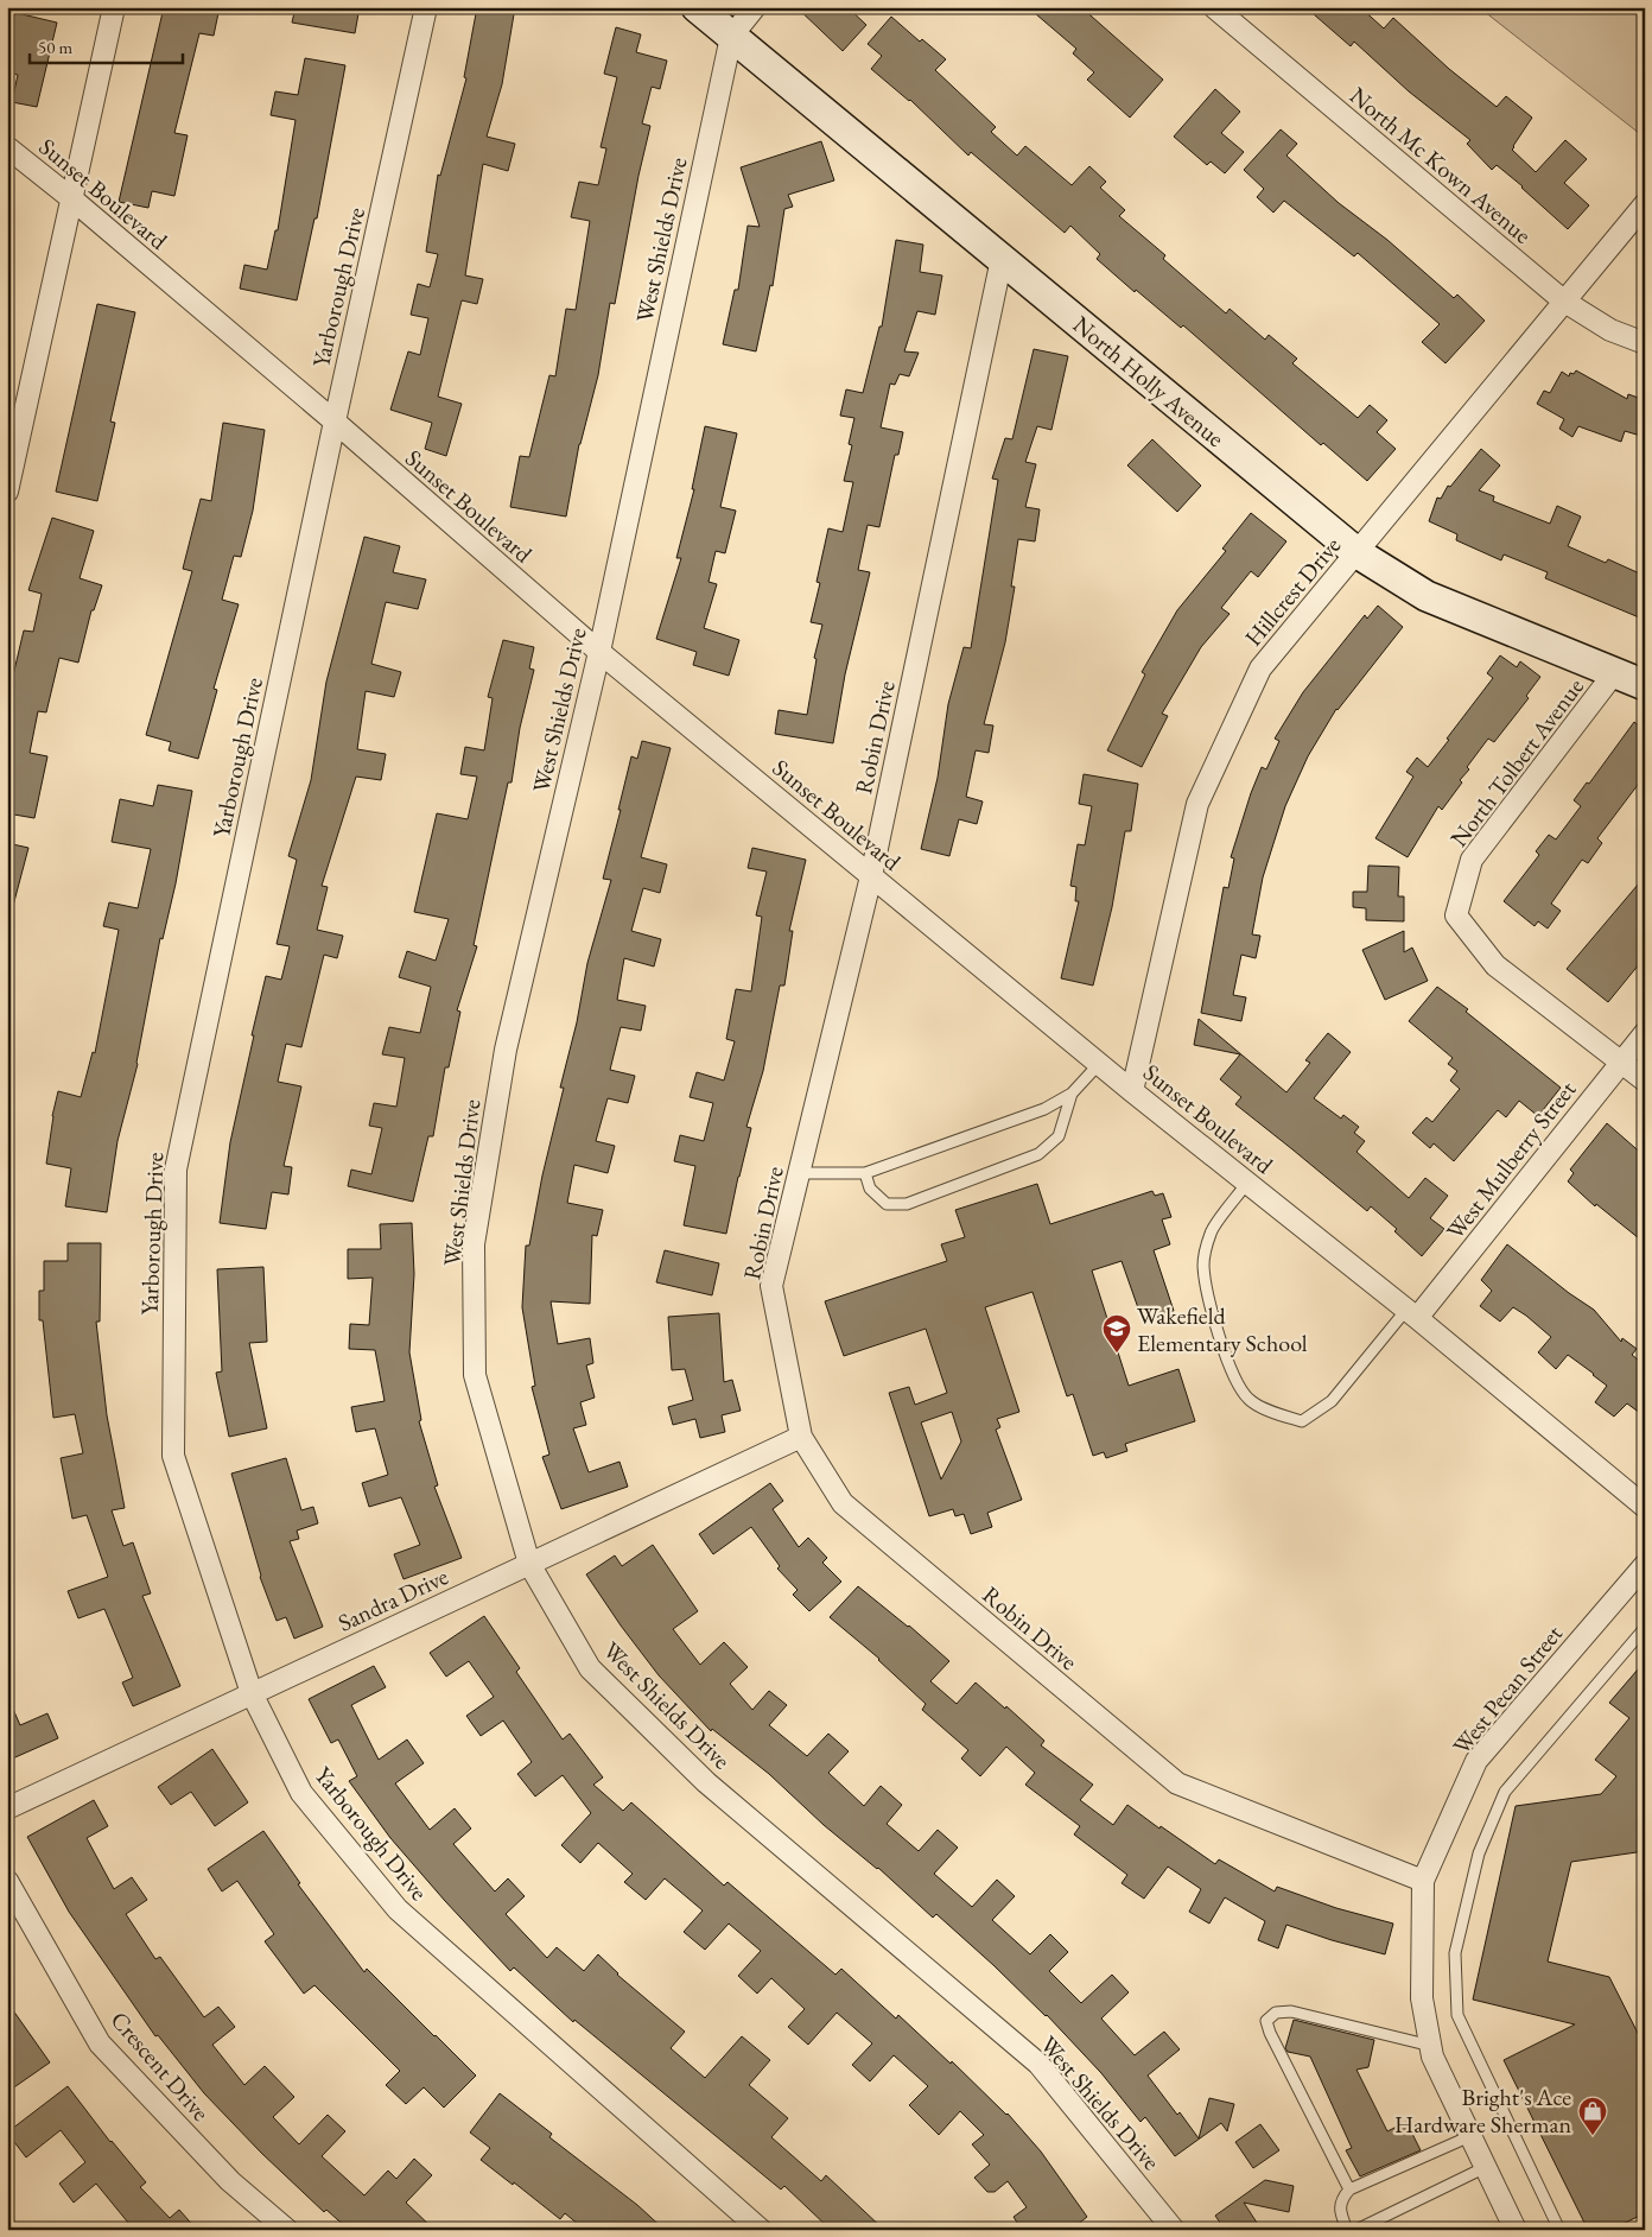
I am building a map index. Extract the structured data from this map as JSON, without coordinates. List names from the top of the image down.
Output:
{
  "streets": {
    "street": [
      "North Mc Kown Avenue",
      "Sunset Boulevard",
      "West Shields Drive",
      "Yarborough Drive",
      "North Holly Avenue",
      "Hillcrest Drive",
      "Robin Drive",
      "North Tolbert Avenue",
      "West Mulberry Street",
      "Sandra Drive",
      "West Pecan Street",
      "Crescent Drive"
    ]
  },
  "crossings": [
    ["North Mc Kown Avenue", "Hillcrest Drive"],
    ["Sunset Boulevard", "West Shields Drive"],
    ["Sunset Boulevard", "Yarborough Drive"],
    ["Sunset Boulevard", "Hillcrest Drive"],
    ["Sunset Boulevard", "Robin Drive"],
    ["Sunset Boulevard", "West Mulberry Street"],
    ["West Shields Drive", "North Holly Avenue"],
    ["West Shields Drive", "Sandra Drive"],
    ["Yarborough Drive", "Sandra Drive"],
    ["North Holly Avenue", "Hillcrest Drive"],
    ["North Holly Avenue", "Robin Drive"],
    ["North Holly Avenue", "North Tolbert Avenue"],
    ["Robin Drive", "Sandra Drive"],
    ["Robin Drive", "West Pecan Street"],
    ["North Tolbert Avenue", "West Mulberry Street"]
  ],
  "places": {
    "school or university": ["Wakefield Elementary School"],
    "shop": ["Bright's Ace Hardware Sherman"]
  },
  "scale_bar": "50 m"
}
